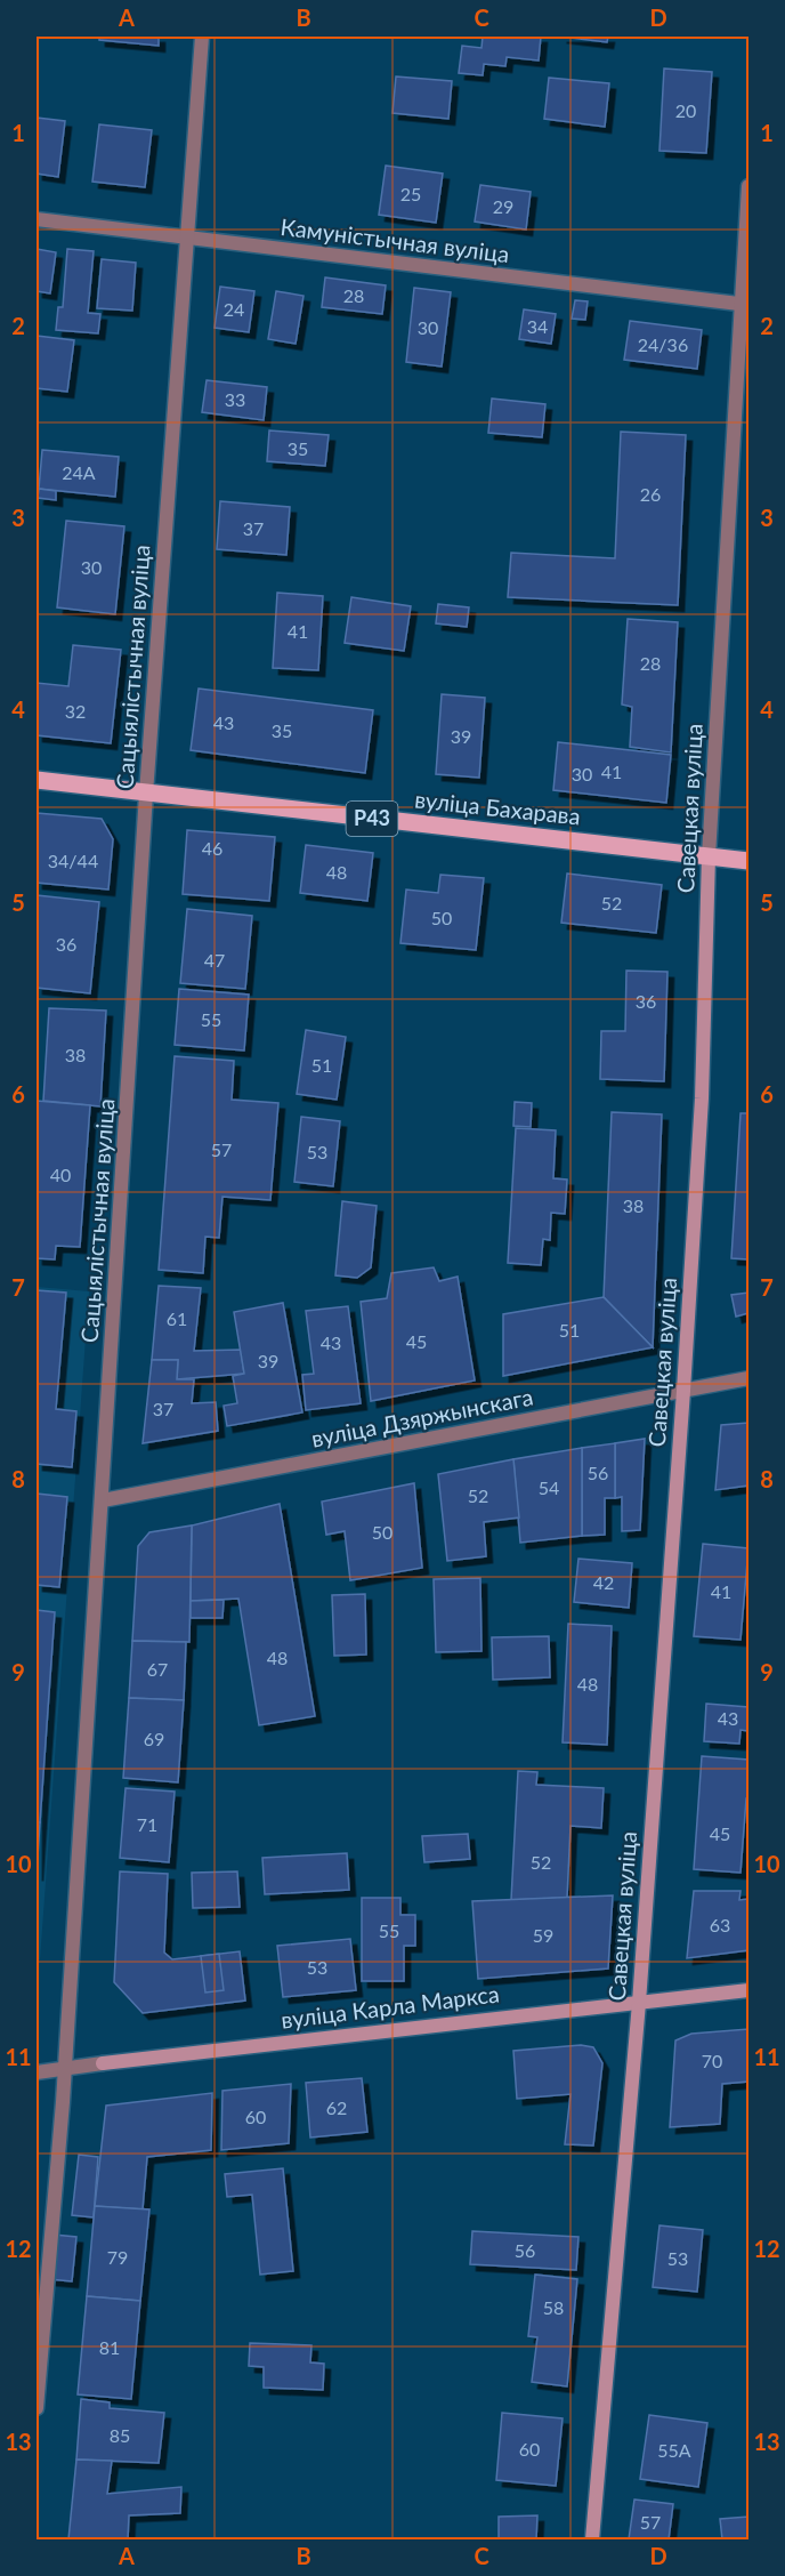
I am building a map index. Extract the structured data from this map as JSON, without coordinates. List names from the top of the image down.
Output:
{
  "streets": {
    "main road": ["вуліца Бахарава", "Р43"],
    "street": [
      "Камуністычная вуліца",
      "Сацыялістычная вуліца",
      "Савецкая вуліца",
      "вуліца Дзяржынскага",
      "вуліца Карла Маркса"
    ]
  },
  "crossings": [
    ["Камуністычная вуліца", "Сацыялістычная вуліца"],
    ["Камуністычная вуліца", "Савецкая вуліца"],
    ["Сацыялістычная вуліца", "вуліца Бахарава"],
    ["Сацыялістычная вуліца", "вуліца Дзяржынскага"],
    ["Сацыялістычная вуліца", "вуліца Карла Маркса"],
    ["вуліца Бахарава", "Савецкая вуліца"],
    ["Савецкая вуліца", "вуліца Дзяржынскага"],
    ["Савецкая вуліца", "вуліца Карла Маркса"]
  ],
  "house_numbers": [
    "20",
    "25",
    "29",
    "28",
    "24",
    "34",
    "30",
    "24/36",
    "33",
    "35",
    "24А",
    "26",
    "37",
    "30",
    "41",
    "28",
    "32",
    "43",
    "35",
    "39",
    "41",
    "30",
    "46",
    "34/44",
    "48",
    "52",
    "50",
    "36",
    "47",
    "36",
    "55",
    "38",
    "51",
    "57",
    "53",
    "40",
    "38",
    "61",
    "51",
    "45",
    "43",
    "39",
    "37",
    "56",
    "54",
    "52",
    "50",
    "42",
    "41",
    "48",
    "67",
    "48",
    "43",
    "69",
    "71",
    "45",
    "52",
    "63",
    "55",
    "59",
    "53",
    "70",
    "62",
    "60",
    "56",
    "79",
    "53",
    "58",
    "81",
    "85",
    "60",
    "55А",
    "57"
  ],
  "grid": {
    "columns": [
      "A",
      "B",
      "C",
      "D"
    ],
    "rows": [
      "1",
      "2",
      "3",
      "4",
      "5",
      "6",
      "7",
      "8",
      "9",
      "10",
      "11",
      "12",
      "13"
    ]
  }
}
